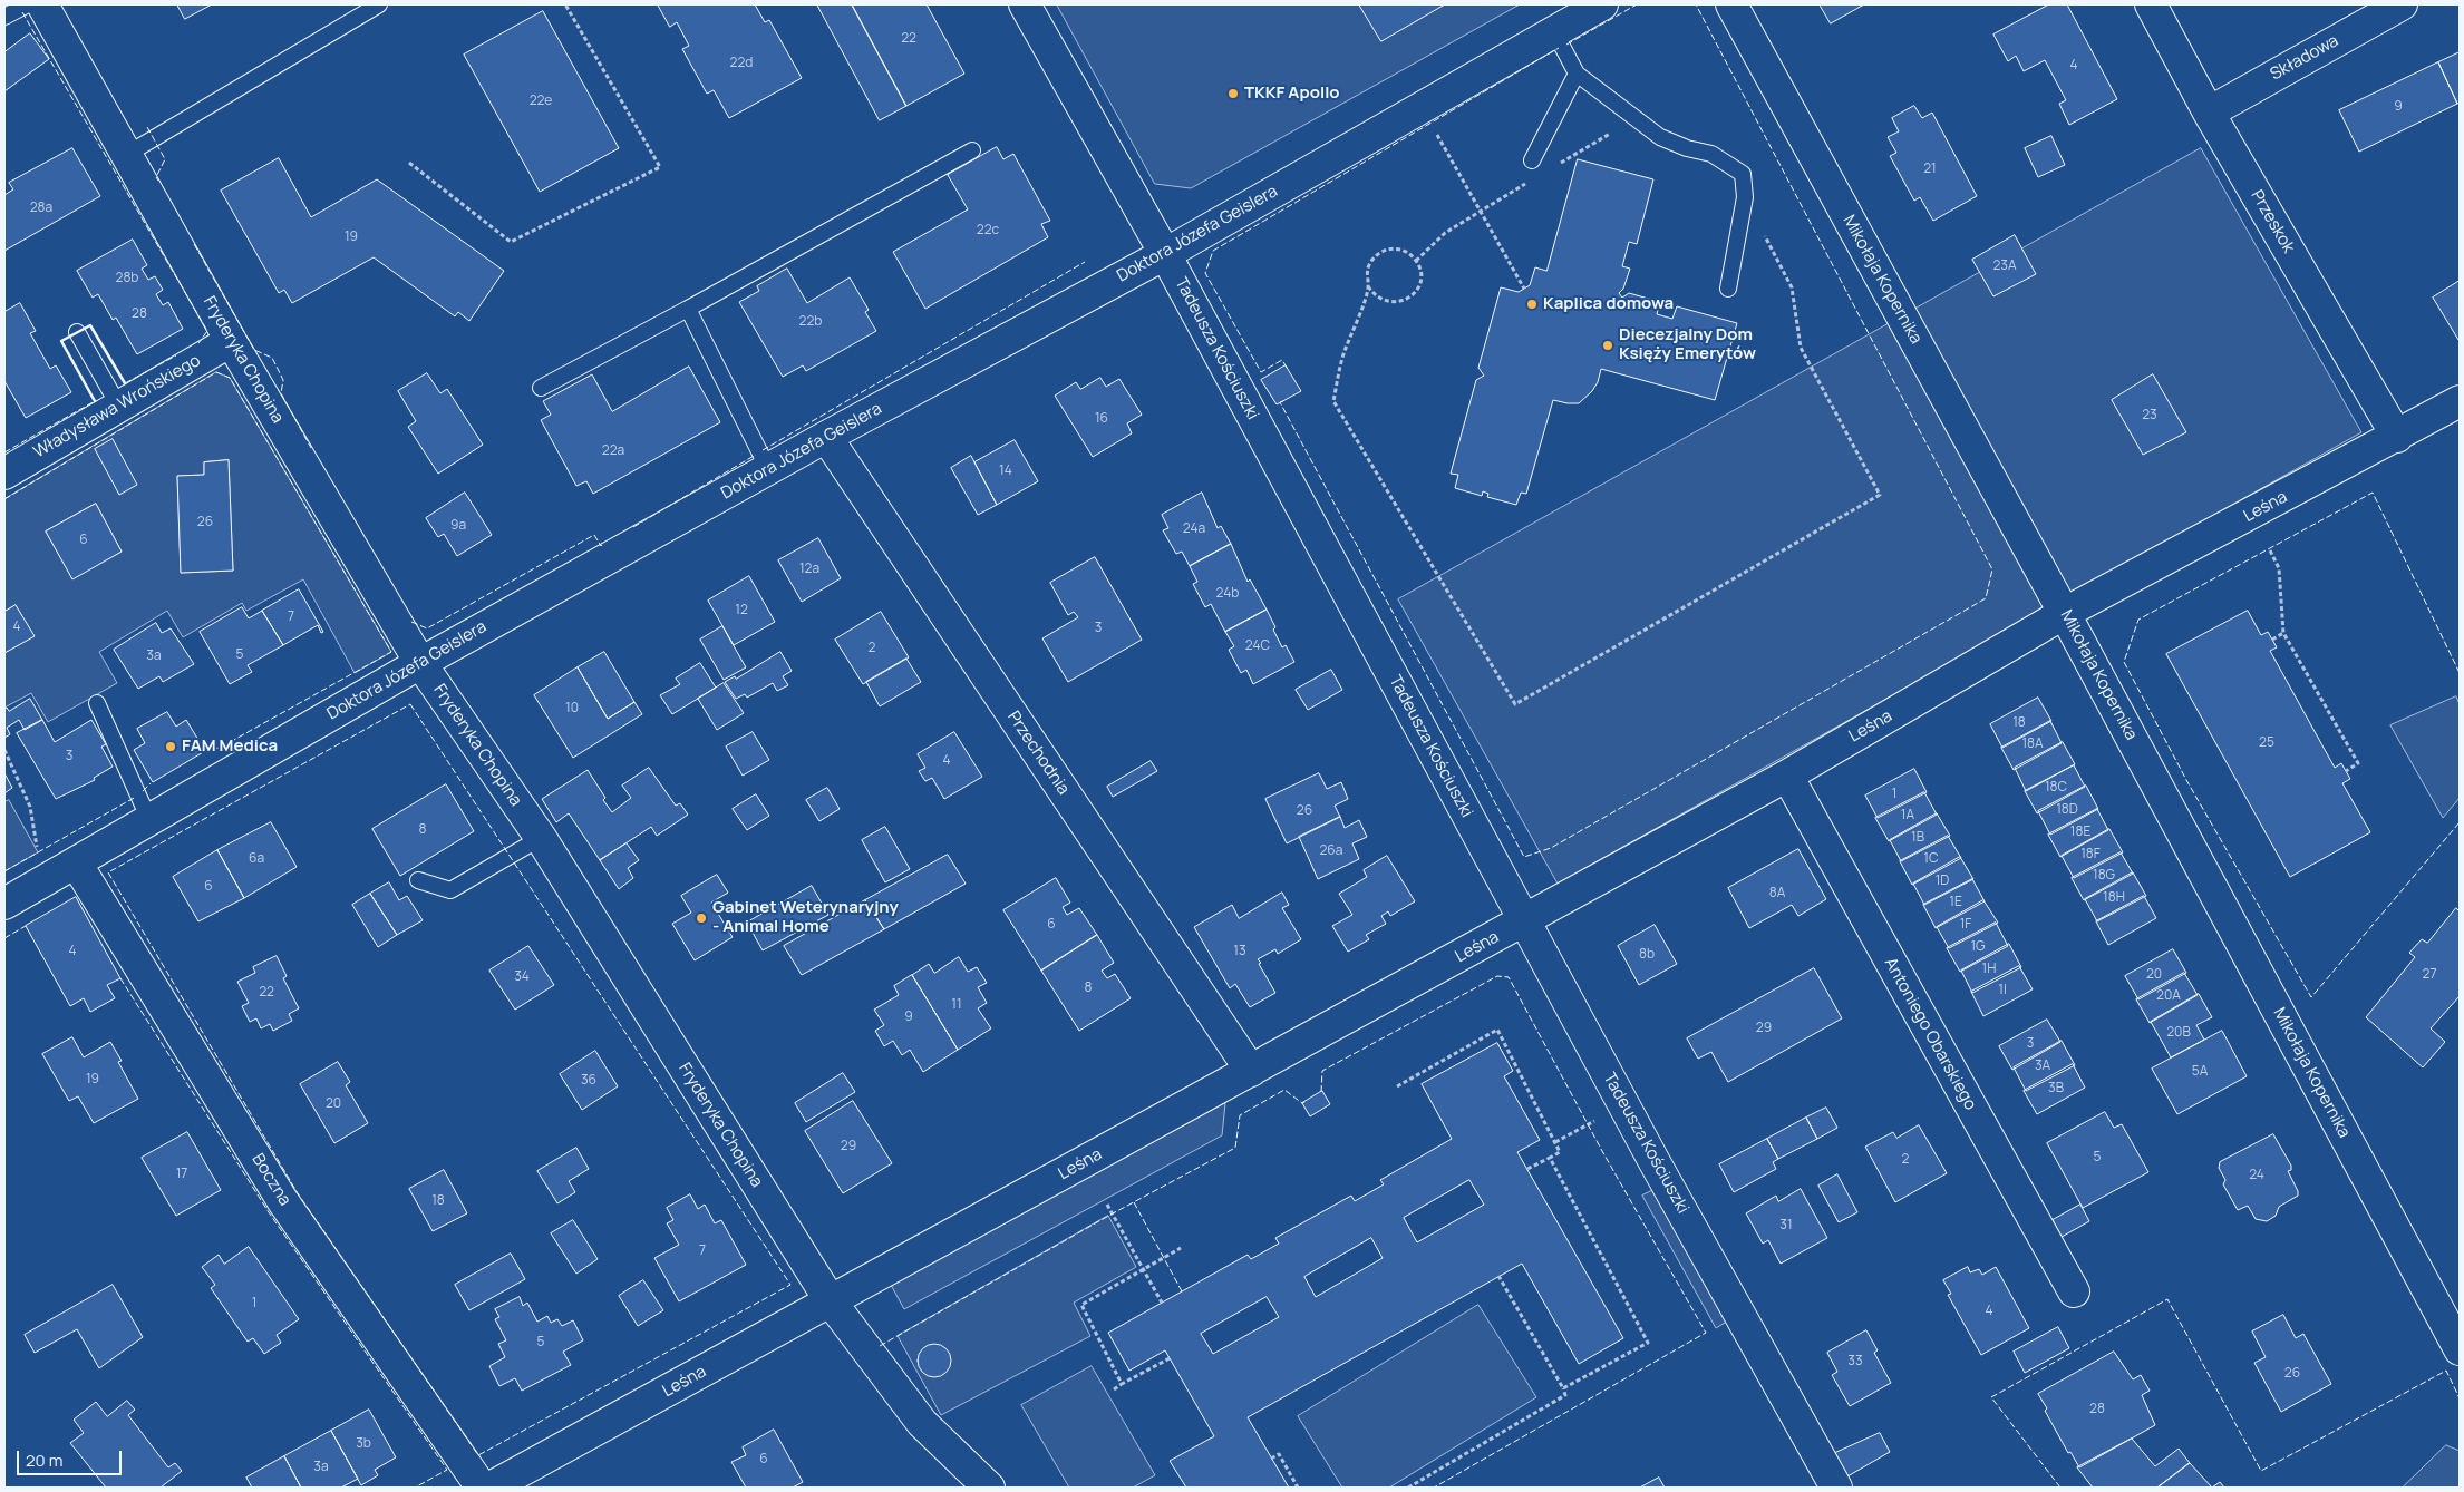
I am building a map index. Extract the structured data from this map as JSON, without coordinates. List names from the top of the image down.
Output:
{
  "streets": {
    "street": [
      "Składowa",
      "Przeskok",
      "Doktora Józefa Geislera",
      "Mikołaja Kopernika",
      "Tadeusza Kościuszki",
      "Fryderyka Chopina",
      "Władysława Wrońskiego",
      "Leśna",
      "Przechodnia",
      "Antoniego Obarskiego",
      "Boczna"
    ]
  },
  "crossings": [
    ["Składowa", "Przeskok"],
    ["Przeskok", "Leśna"],
    ["Doktora Józefa Geislera", "Tadeusza Kościuszki"],
    ["Doktora Józefa Geislera", "Fryderyka Chopina"],
    ["Doktora Józefa Geislera", "Przechodnia"],
    ["Doktora Józefa Geislera", "Boczna"],
    ["Mikołaja Kopernika", "Leśna"],
    ["Tadeusza Kościuszki", "Leśna"],
    ["Fryderyka Chopina", "Władysława Wrońskiego"],
    ["Fryderyka Chopina", "Leśna"],
    ["Leśna", "Przechodnia"],
    ["Leśna", "Antoniego Obarskiego"]
  ],
  "places": [
    "TKKF Apollo",
    "Kaplica domowa",
    "Diecezjalny Dom Księży Emerytów",
    "FAM Medica",
    "Gabinet Weterynaryjny - Animal Home"
  ],
  "house_numbers": [
    "22",
    "22d",
    "4",
    "22e",
    "9",
    "21",
    "28a",
    "22c",
    "19",
    "23A",
    "28b",
    "28",
    "22b",
    "23",
    "16",
    "22a",
    "14",
    "26",
    "9a",
    "24a",
    "6",
    "12a",
    "24b",
    "12",
    "7",
    "4",
    "3",
    "24C",
    "2",
    "5",
    "3a",
    "10",
    "18",
    "25",
    "18A",
    "3",
    "4",
    "18C",
    "1",
    "18D",
    "26",
    "1A",
    "8",
    "18E",
    "1B",
    "26a",
    "18F",
    "6a",
    "1C",
    "18G",
    "1D",
    "6",
    "8A",
    "18H",
    "1E",
    "6",
    "1F",
    "1G",
    "4",
    "13",
    "8b",
    "1H",
    "20",
    "27",
    "34",
    "8",
    "1I",
    "22",
    "20A",
    "11",
    "9",
    "29",
    "20B",
    "3",
    "3A",
    "5A",
    "19",
    "36",
    "3B",
    "20",
    "29",
    "5",
    "2",
    "17",
    "24",
    "18",
    "31",
    "7",
    "1",
    "4",
    "5",
    "33",
    "26",
    "28",
    "3b",
    "6",
    "3a"
  ],
  "scale_bar": "20 m"
}
